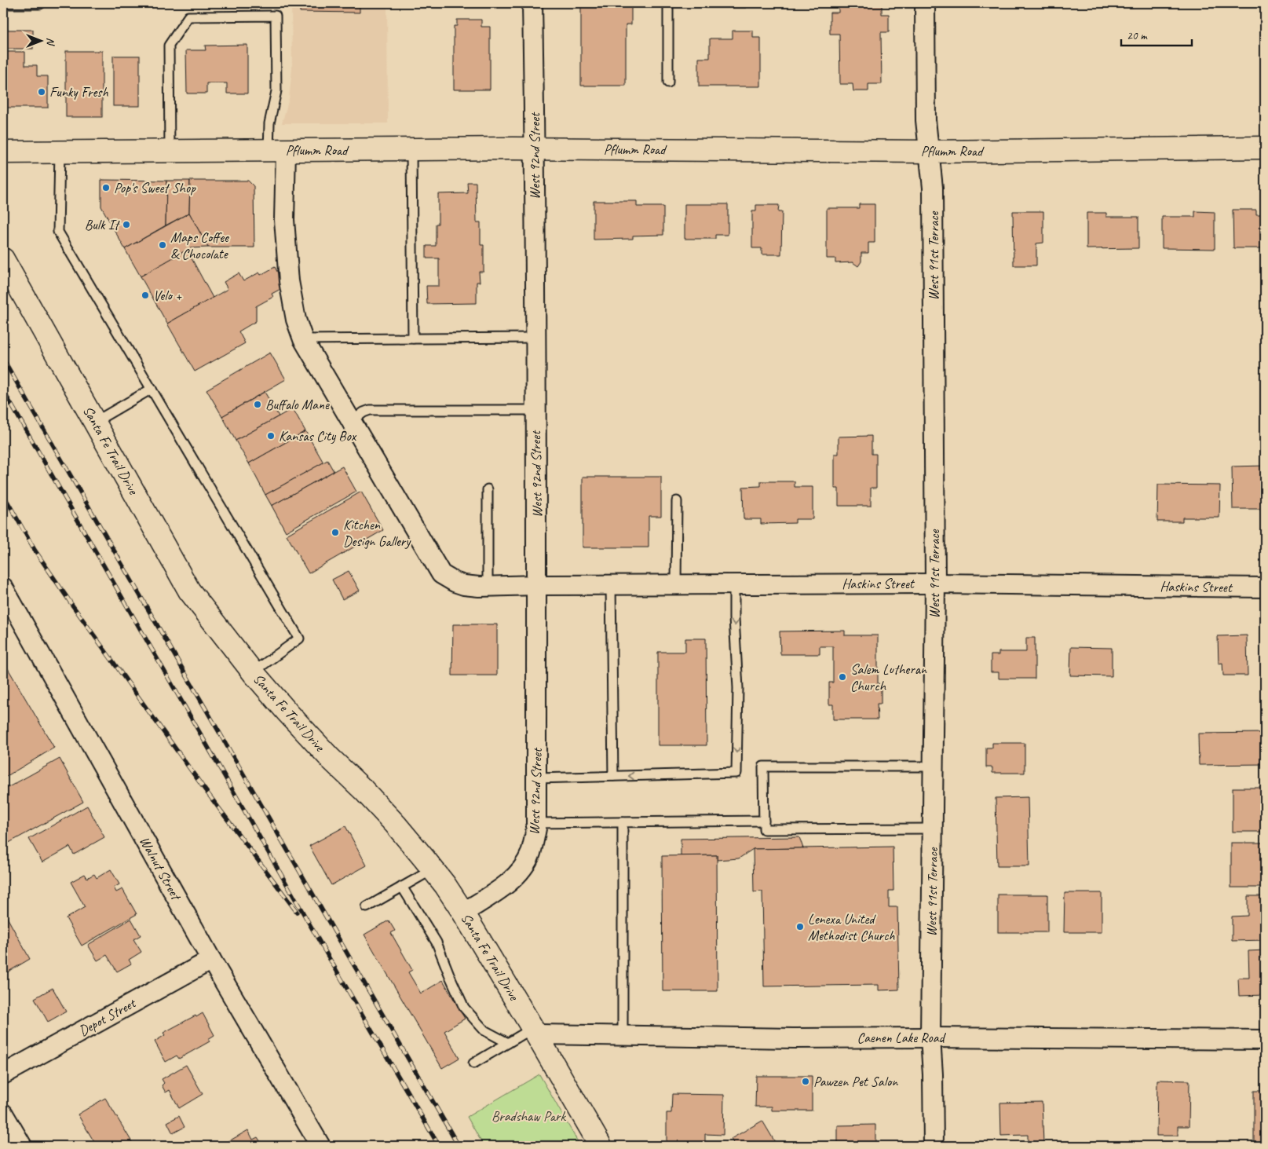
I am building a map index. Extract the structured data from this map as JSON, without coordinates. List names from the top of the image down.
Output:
{
  "streets": {
    "main road": ["Pflumm Road", "Santa Fe Trail Drive"],
    "street": [
      "West 92nd Street",
      "West 91st Terrace",
      "Haskins Street",
      "Walnut Street",
      "Depot Street",
      "Caenen Lake Road"
    ]
  },
  "crossings": [
    ["Pflumm Road", "West 92nd Street"],
    ["Pflumm Road", "West 91st Terrace"],
    ["Pflumm Road", "Haskins Street"],
    ["West 92nd Street", "Santa Fe Trail Drive"],
    ["West 92nd Street", "Haskins Street"],
    ["West 91st Terrace", "Haskins Street"],
    ["West 91st Terrace", "Caenen Lake Road"],
    ["Santa Fe Trail Drive", "Caenen Lake Road"],
    ["Walnut Street", "Depot Street"]
  ],
  "parks": ["Bradshaw Park"],
  "places": [
    "Funky Fresh",
    "Pop's Sweet Shop",
    "Bulk It",
    "Maps Coffee & Chocolate",
    "Velo +",
    "Buffalo Mane",
    "Kansas City Box",
    "Kitchen Design Gallery",
    "Salem Lutheran Church",
    "Lenexa United Methodist Church",
    "Pawzen Pet Salon"
  ],
  "scale_bar": "20 m",
  "north": "right"
}
